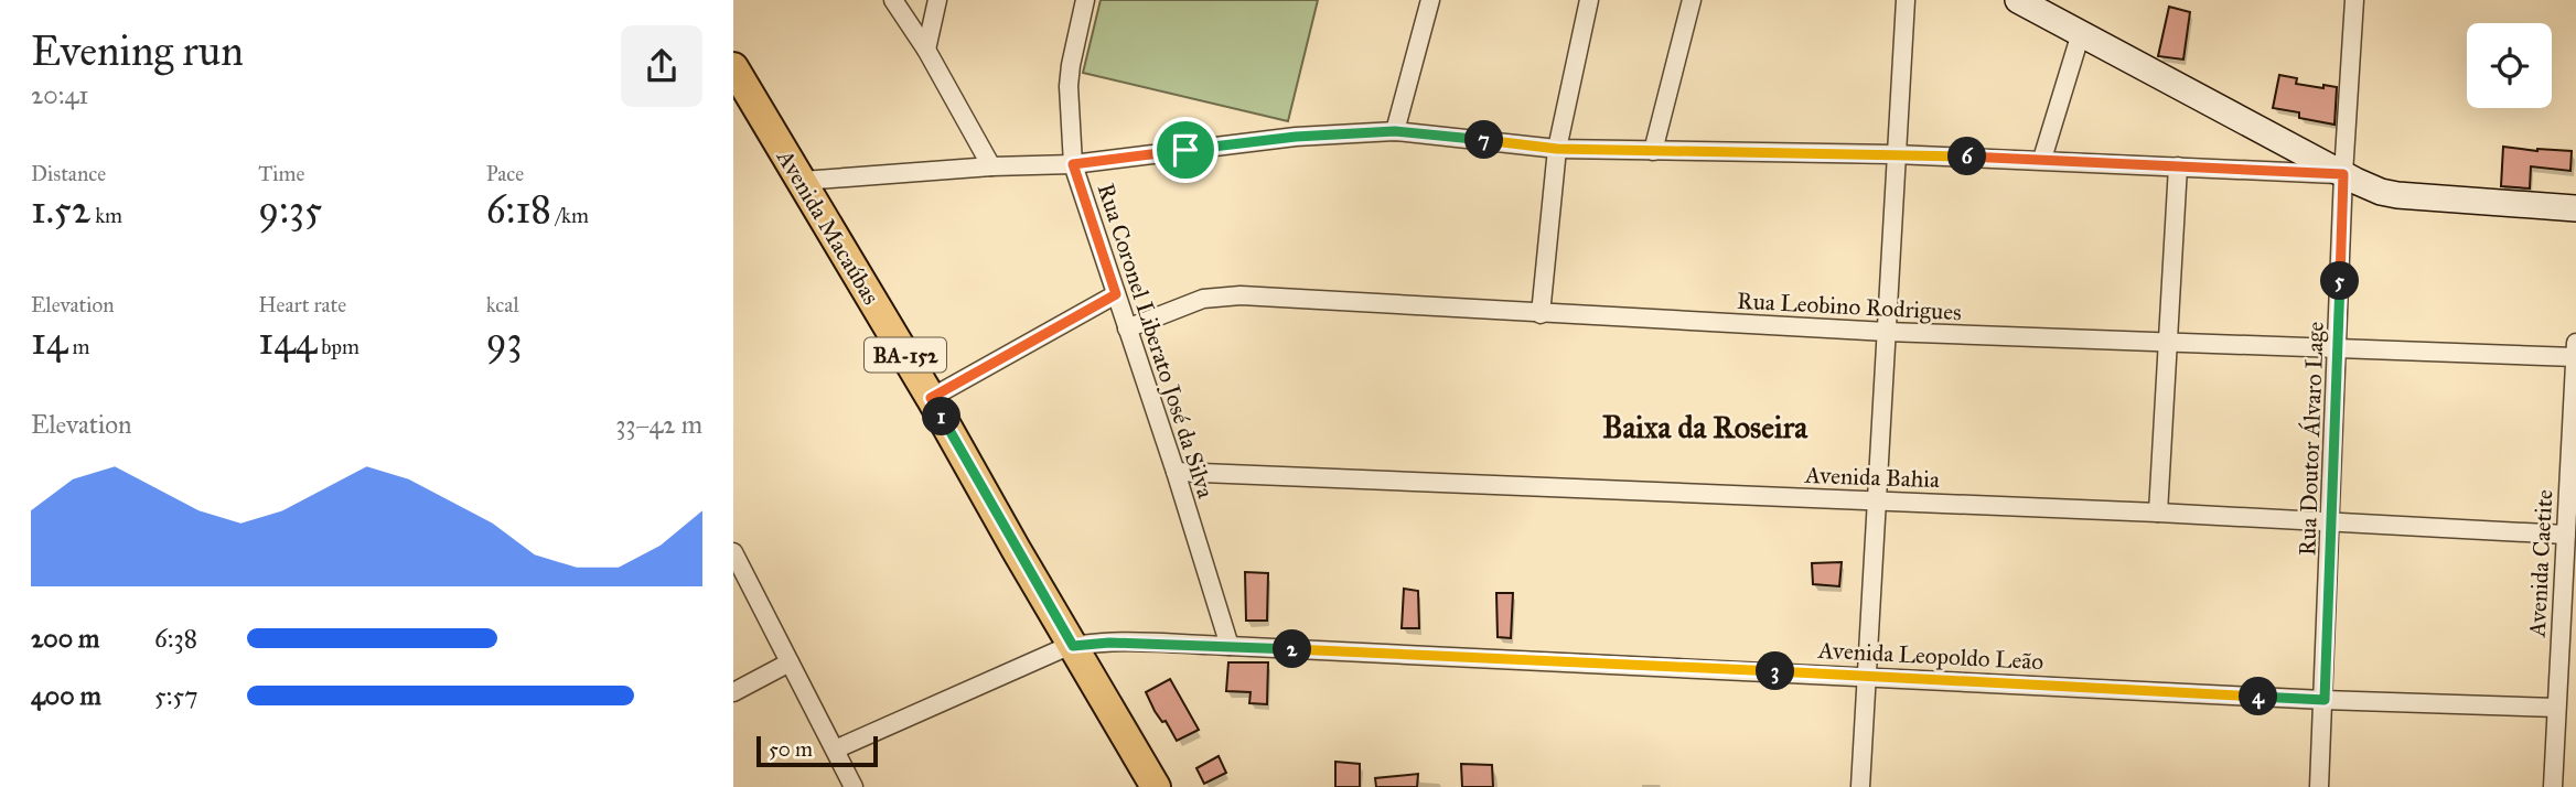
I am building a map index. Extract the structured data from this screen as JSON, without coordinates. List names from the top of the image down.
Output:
{
  "streets": {
    "main road": ["Avenida Macaúbas", "BA-152"],
    "street": [
      "Rua Leobino Rodrigues",
      "Rua Coronel Liberato José da Silva",
      "Rua Doutor Álvaro Lage",
      "Avenida Bahia",
      "Avenida Caetite",
      "Avenida Leopoldo Leão"
    ]
  },
  "crossings": [
    ["Avenida Macaúbas", "Avenida Leopoldo Leão"],
    ["Rua Leobino Rodrigues", "Rua Coronel Liberato José da Silva"],
    ["Rua Leobino Rodrigues", "Rua Doutor Álvaro Lage"],
    ["Rua Leobino Rodrigues", "Avenida Caetite"],
    ["Rua Coronel Liberato José da Silva", "Avenida Bahia"],
    ["Rua Coronel Liberato José da Silva", "Avenida Leopoldo Leão"],
    ["Rua Doutor Álvaro Lage", "Avenida Bahia"],
    ["Rua Doutor Álvaro Lage", "Avenida Leopoldo Leão"],
    ["Avenida Bahia", "Avenida Caetite"],
    ["Avenida Caetite", "Avenida Leopoldo Leão"]
  ],
  "districts": ["Baixa da Roseira"],
  "scale_bar": "50 m",
  "page": {
    "heading": ["Evening run", "20:41"],
    "pins": [
      "7",
      "6",
      "5",
      "1",
      "2",
      "3",
      "4"
    ],
    "stats": [
      ["Distance", "1.52 km"],
      ["Time", "9:35"],
      ["Pace", "6:18 /km"],
      ["Elevation", "14 m"],
      ["Heart rate", "144 bpm"],
      ["kcal", "93"]
    ],
    "chart": ["Elevation", "33–42 m"],
    "list": [
      {
        "name": "200 m",
        "note": "6:38"
      },
      {
        "name": "400 m",
        "note": "5:57"
      }
    ],
    "scale": "50 m"
  }
}
